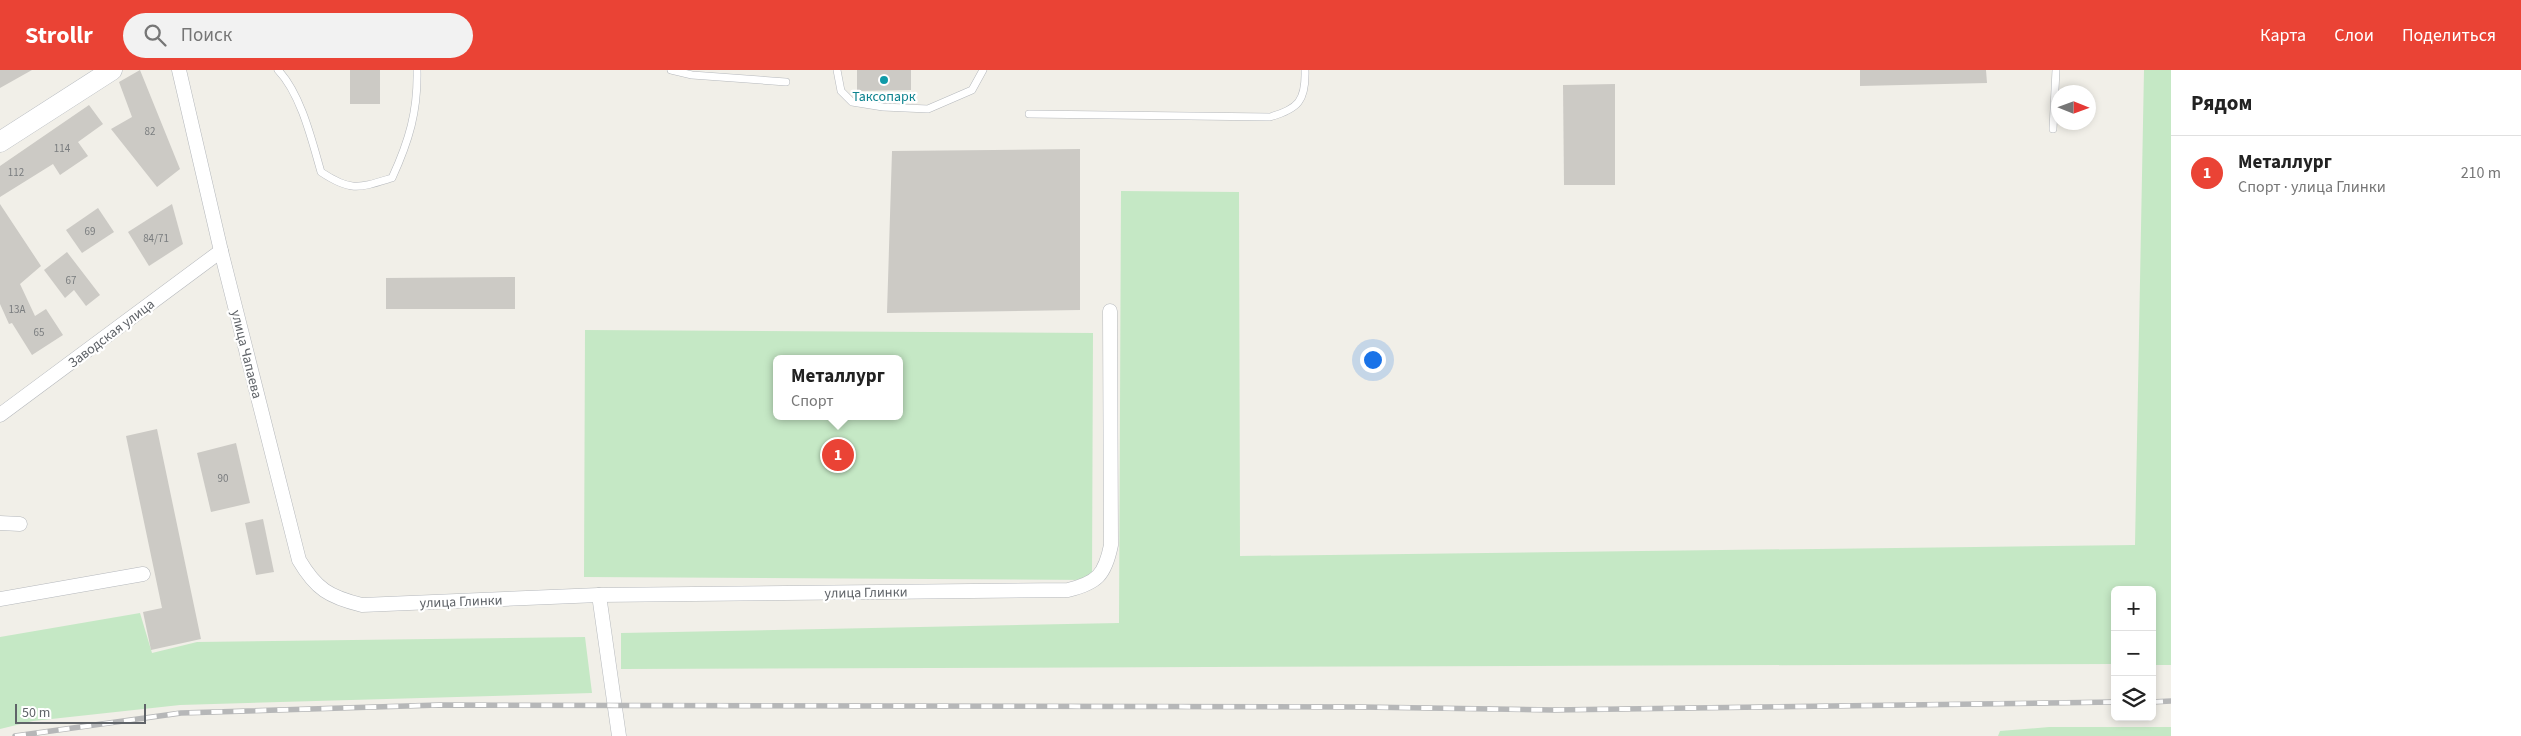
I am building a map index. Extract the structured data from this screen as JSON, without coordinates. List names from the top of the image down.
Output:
{
  "streets": {
    "street": ["Заводская улица", "улица Чапаева", "улица Глинки"]
  },
  "crossings": [
    ["Заводская улица", "улица Чапаева"],
    ["улица Чапаева", "улица Глинки"]
  ],
  "places": ["Таксопарк"],
  "house_numbers": [
    "82",
    "114",
    "112",
    "69",
    "84/71",
    "67",
    "13А",
    "65",
    "90"
  ],
  "scale_bar": "50 m",
  "north": "right",
  "page": {
    "header": "Strollr",
    "search": "Поиск",
    "nav": ["Карта", "Слои", "Поделиться"],
    "heading": "Рядом",
    "list": [
      {
        "mark": "1",
        "name": "Металлург",
        "note": "Спорт · улица Глинки",
        "value": "210 m"
      }
    ],
    "popup": ["Металлург", "Спорт"],
    "pins": "1",
    "map_buttons": ["+", "−"],
    "scale": "50 m"
  }
}
